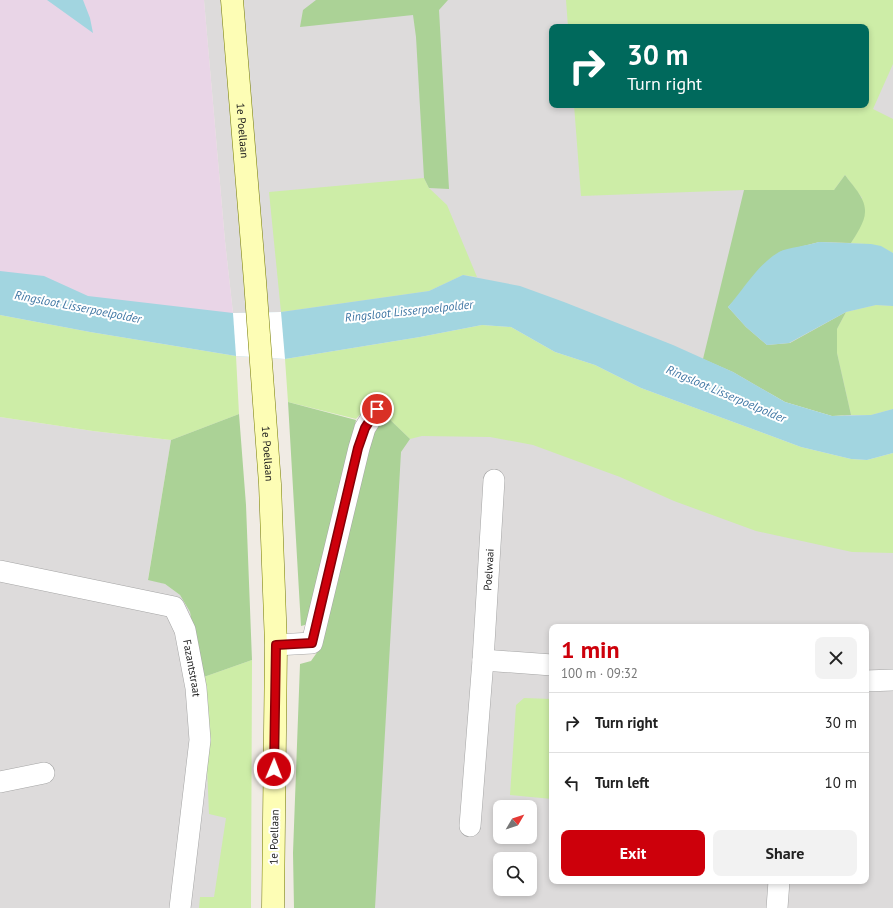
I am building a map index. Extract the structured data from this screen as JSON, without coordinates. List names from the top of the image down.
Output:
{
  "streets": {
    "street": ["1e Poellaan", "Poelwaai", "Fazantstraat"]
  },
  "water": ["Ringsloot Lisserpoelpolder"],
  "north": "top right",
  "page": {
    "turn": ["30 m", "Turn right"],
    "heading": ["1 min", "100 m · 09:32"],
    "list": [
      {
        "name": "Turn right",
        "value": "30 m"
      },
      {
        "name": "Turn left",
        "value": "10 m"
      }
    ],
    "buttons": ["Exit", "Share"]
  }
}
